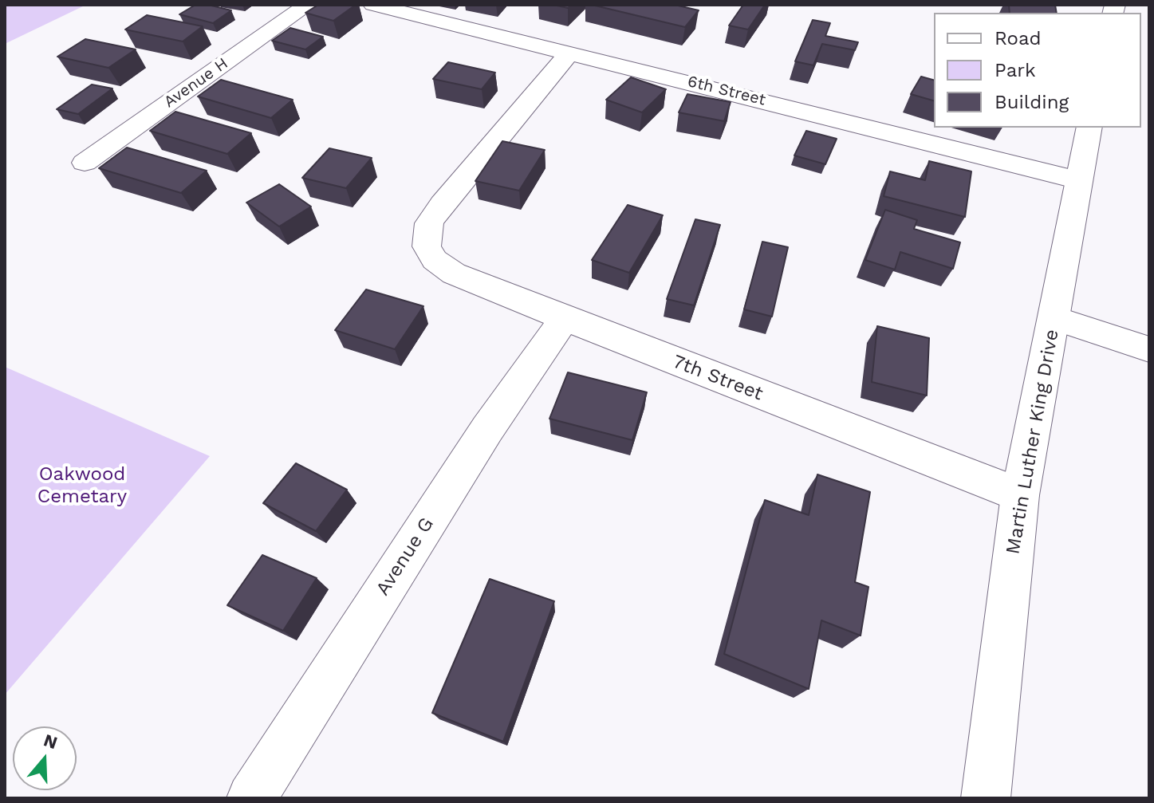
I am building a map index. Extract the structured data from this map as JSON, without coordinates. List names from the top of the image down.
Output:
{
  "streets": {
    "street": [
      "Avenue H",
      "6th Street",
      "7th Street",
      "Martin Luther King Drive",
      "Avenue G"
    ]
  },
  "crossings": [
    ["6th Street", "7th Street"],
    ["6th Street", "Martin Luther King Drive"],
    ["7th Street", "Martin Luther King Drive"],
    ["7th Street", "Avenue G"]
  ],
  "parks": ["Oakwood Cemetary"],
  "legend": ["Road", "Park", "Building"],
  "north": "top"
}
